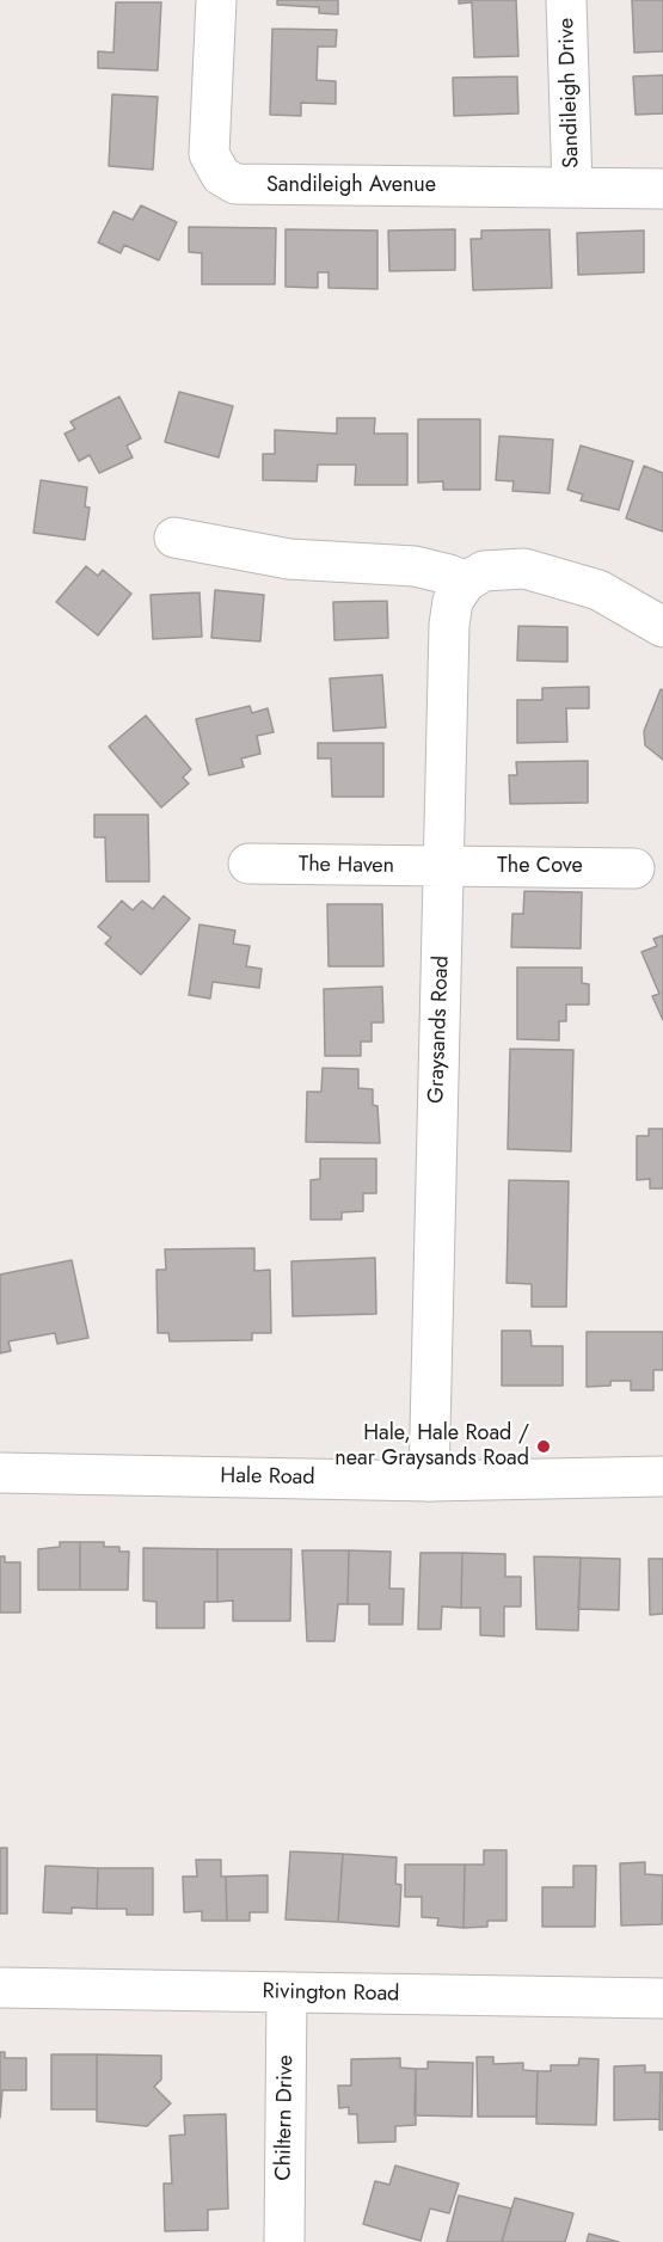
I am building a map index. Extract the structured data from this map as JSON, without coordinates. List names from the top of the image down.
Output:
{
  "streets": {
    "street": [
      "Sandileigh Drive",
      "Sandileigh Avenue",
      "The Haven",
      "The Cove",
      "Graysands Road",
      "Hale Road",
      "Rivington Road",
      "Chiltern Drive"
    ]
  },
  "crossings": [
    ["Sandileigh Drive", "Sandileigh Avenue"],
    ["The Haven", "The Cove"],
    ["The Haven", "Graysands Road"],
    ["The Cove", "Graysands Road"],
    ["Graysands Road", "Hale Road"],
    ["Rivington Road", "Chiltern Drive"]
  ],
  "places": ["Hale, Hale Road / near Graysands Road"]
}
